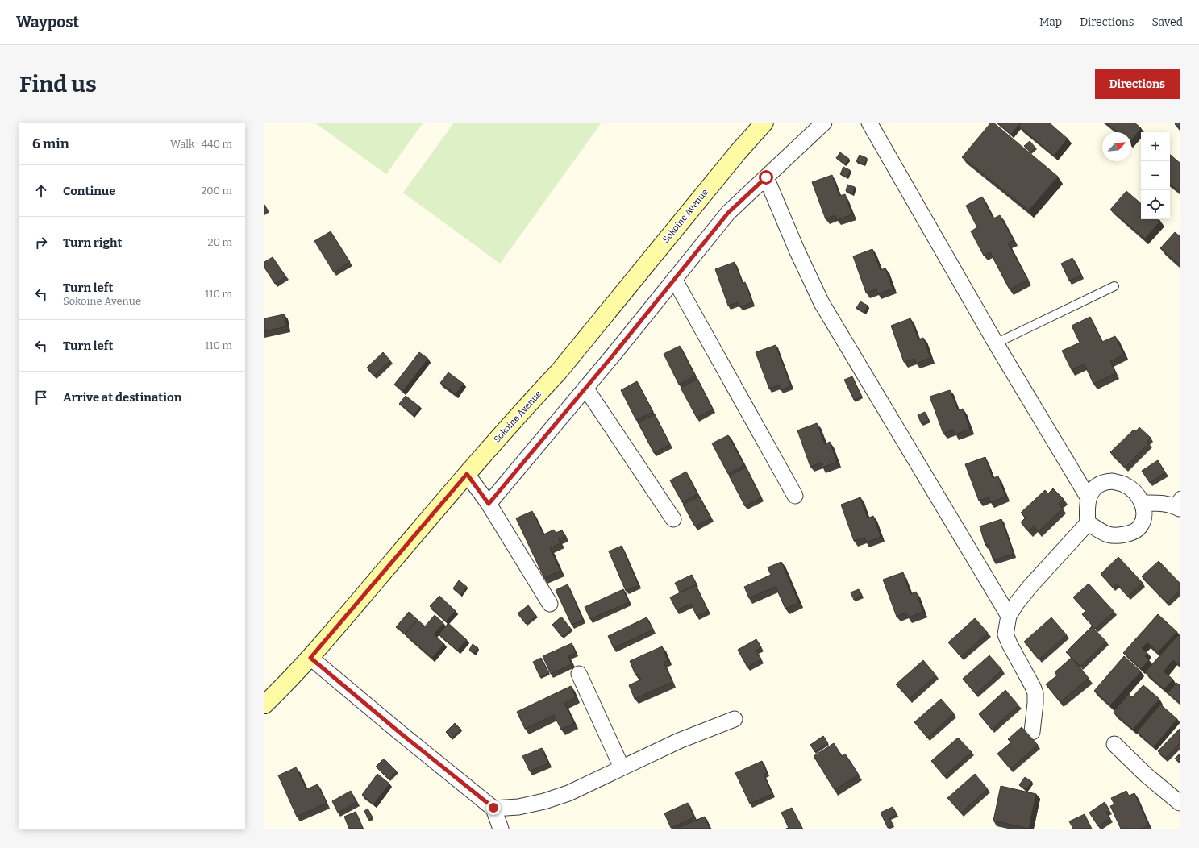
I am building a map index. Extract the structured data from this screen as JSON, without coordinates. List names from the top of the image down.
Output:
{
  "streets": {
    "street": ["Sokoine Avenue"]
  },
  "north": "top right",
  "page": {
    "header": "Waypost",
    "nav": ["Map", "Directions", "Saved"],
    "buttons": "Directions",
    "title": "Find us",
    "heading": ["6 min", "Walk · 440 m"],
    "map_buttons": ["+", "−"],
    "list": [
      ["Continue", "200 m"],
      ["Turn right", "20 m"],
      ["Turn left", "Sokoine Avenue", "110 m"],
      ["Turn left", "110 m"],
      "Arrive at destination"
    ]
  }
}
